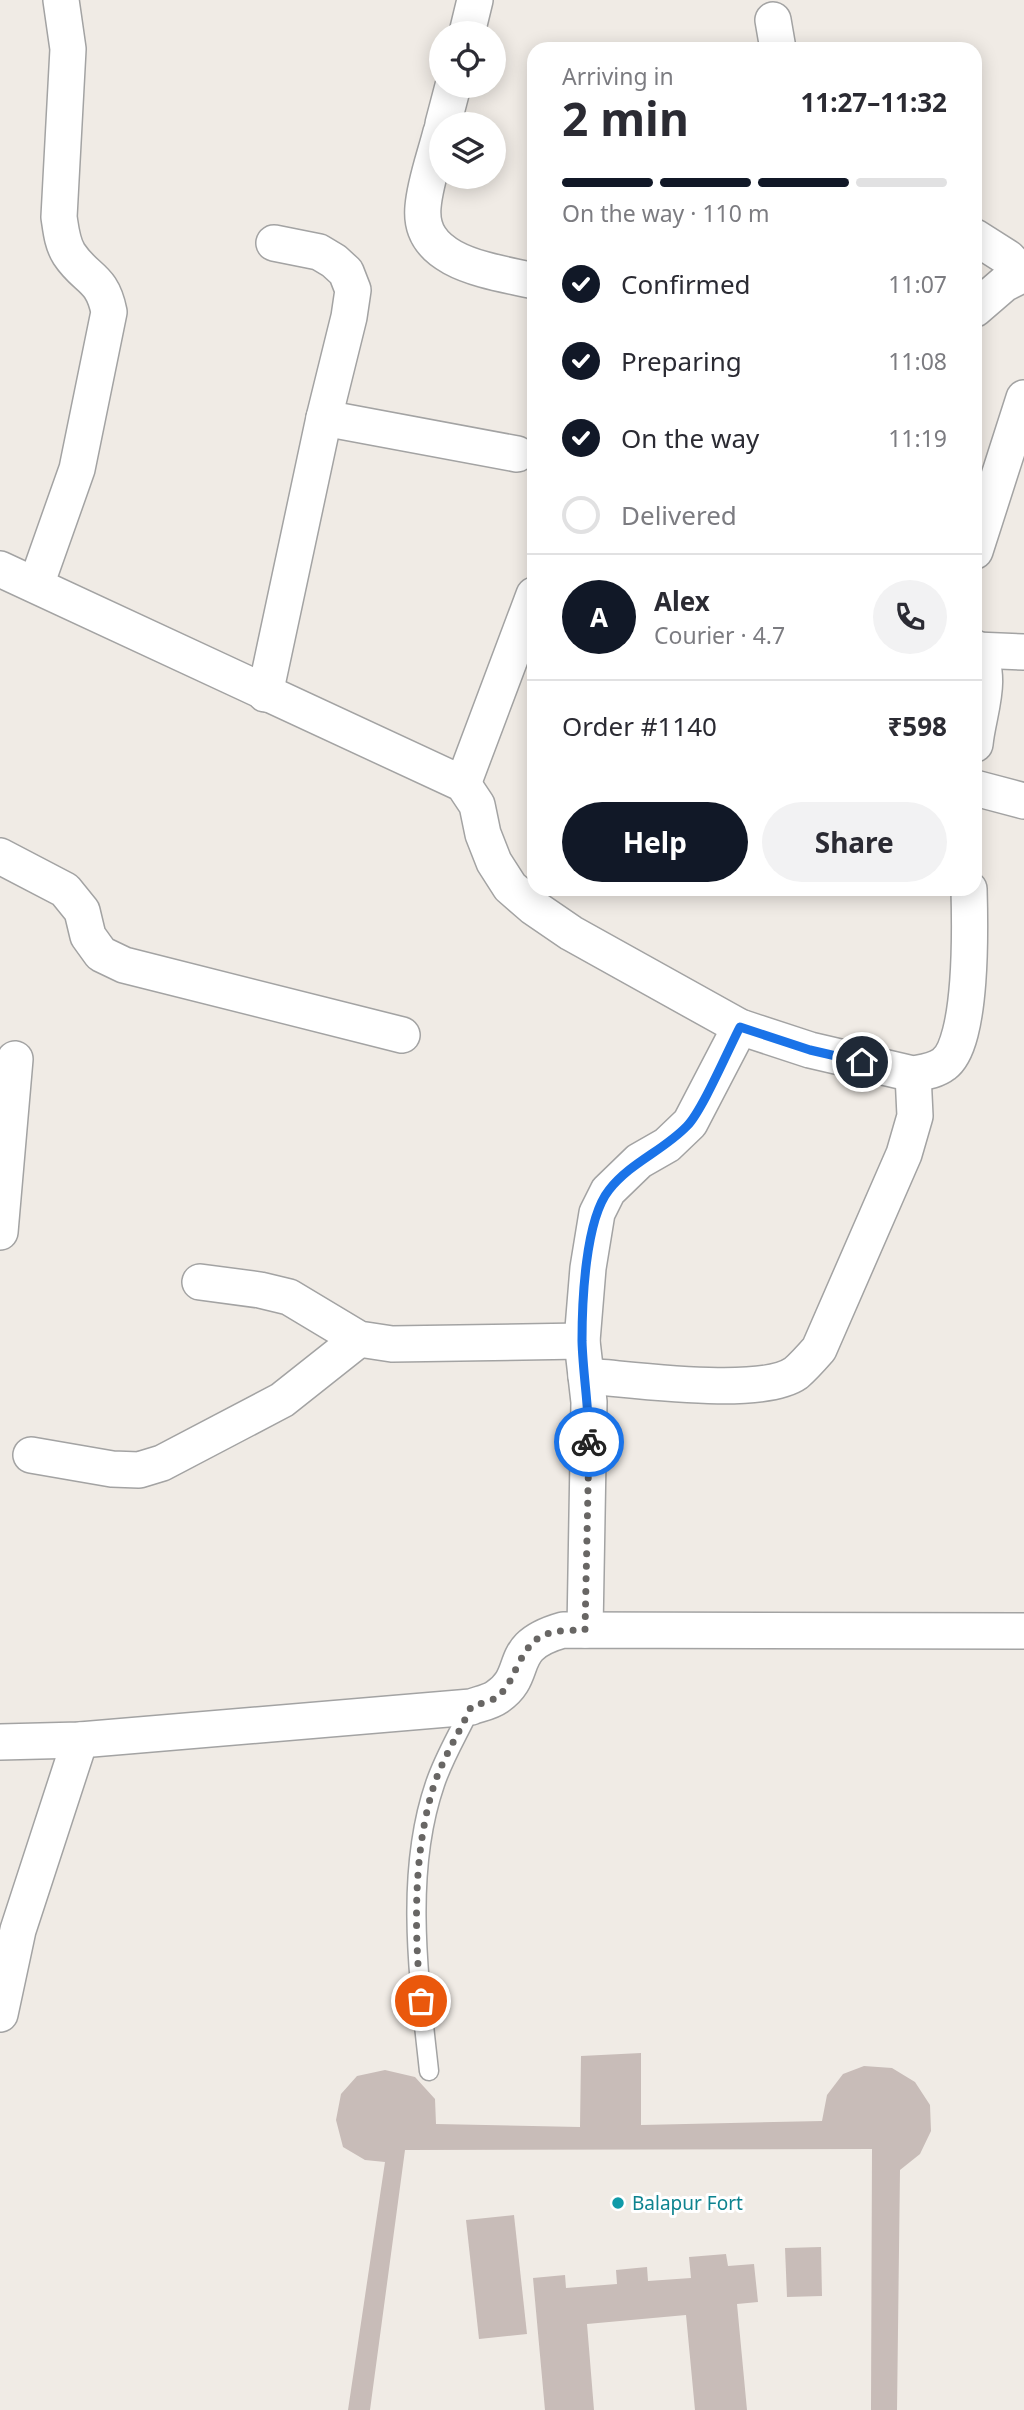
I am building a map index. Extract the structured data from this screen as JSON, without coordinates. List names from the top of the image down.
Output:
{
  "places": ["Balapur Fort"],
  "page": {
    "heading": ["2 min", "Arriving in", "11:27–11:32"],
    "panel": [
      "Alex",
      "Courier · 4.7",
      "Order #1140",
      "₹598"
    ],
    "bar": "On the way · 110 m",
    "list": [
      ["Confirmed", "11:07"],
      ["Preparing", "11:08"],
      ["On the way", "11:19"],
      "Delivered"
    ],
    "round": "A",
    "buttons": ["Help", "Share"]
  }
}
